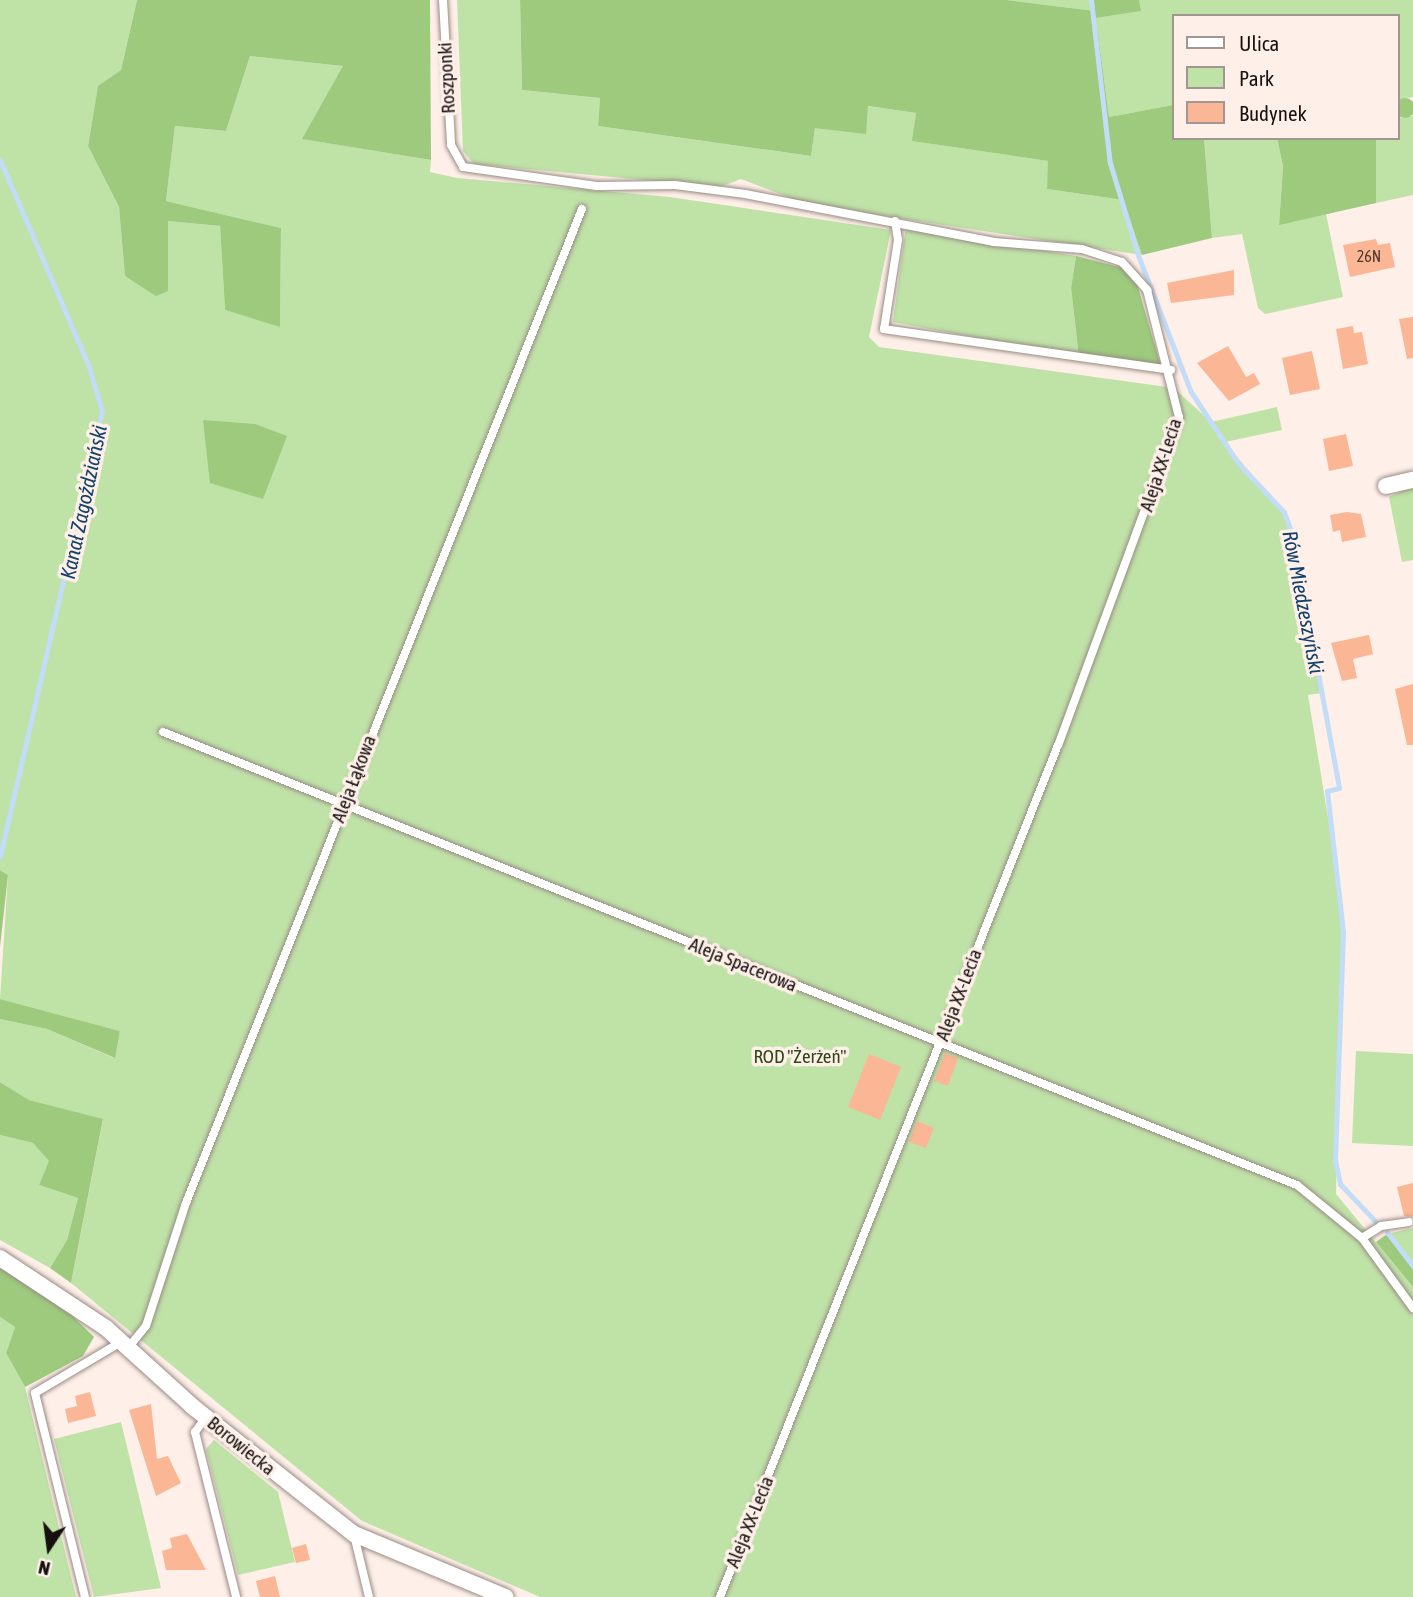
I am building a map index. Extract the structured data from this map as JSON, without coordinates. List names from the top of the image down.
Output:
{
  "streets": {
    "street": ["Borowiecka"],
    "lane": [
      "Roszponki",
      "Aleja XX-Lecia",
      "Aleja Łąkowa",
      "Aleja Spacerowa"
    ]
  },
  "crossings": [
    ["Roszponki", "Aleja XX-Lecia"],
    ["Aleja XX-Lecia", "Aleja Spacerowa"],
    ["Aleja Łąkowa", "Aleja Spacerowa"],
    ["Aleja Łąkowa", "Borowiecka"]
  ],
  "water": ["Kanał Zagoździański", "Rów Miedzeszyński"],
  "parks": ["ROD \"Żerżeń\""],
  "house_numbers": ["26N"],
  "legend": ["Ulica", "Park", "Budynek"],
  "north": "bottom"
}
